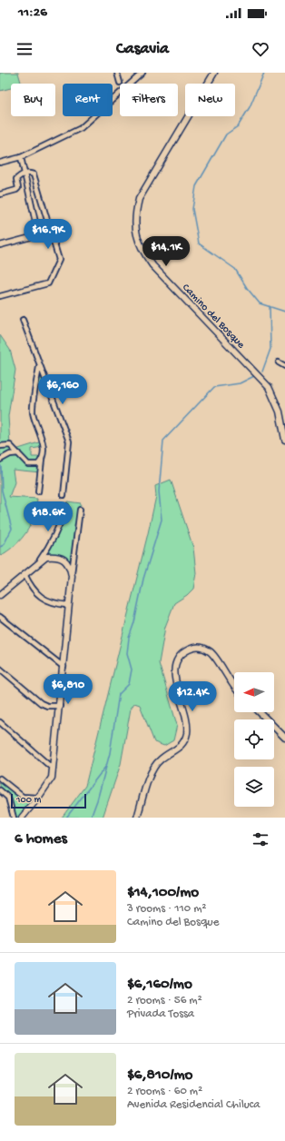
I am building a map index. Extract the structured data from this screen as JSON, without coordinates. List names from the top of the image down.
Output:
{
  "streets": {
    "street": ["Camino del Bosque"]
  },
  "scale_bar": "100 m",
  "north": "left",
  "page": {
    "status": "11:26",
    "header": "Casavia",
    "chip": [
      "Buy",
      "Rent",
      "Filters",
      "New"
    ],
    "price": [
      "$16.9K",
      "$14.1K",
      "$6,160",
      "$18.6K",
      "$6,810",
      "$12.4K"
    ],
    "scale": "100 m",
    "heading": "6 homes",
    "list": [
      {
        "name": "$14,100/mo",
        "note": "3 rooms · 110 m² · Camino del Bosque"
      },
      {
        "name": "$6,160/mo",
        "note": "2 rooms · 56 m² · Privada Tossa"
      },
      {
        "name": "$6,810/mo",
        "note": "2 rooms · 60 m² · Avenida Residencial Chiluca"
      }
    ]
  }
}
